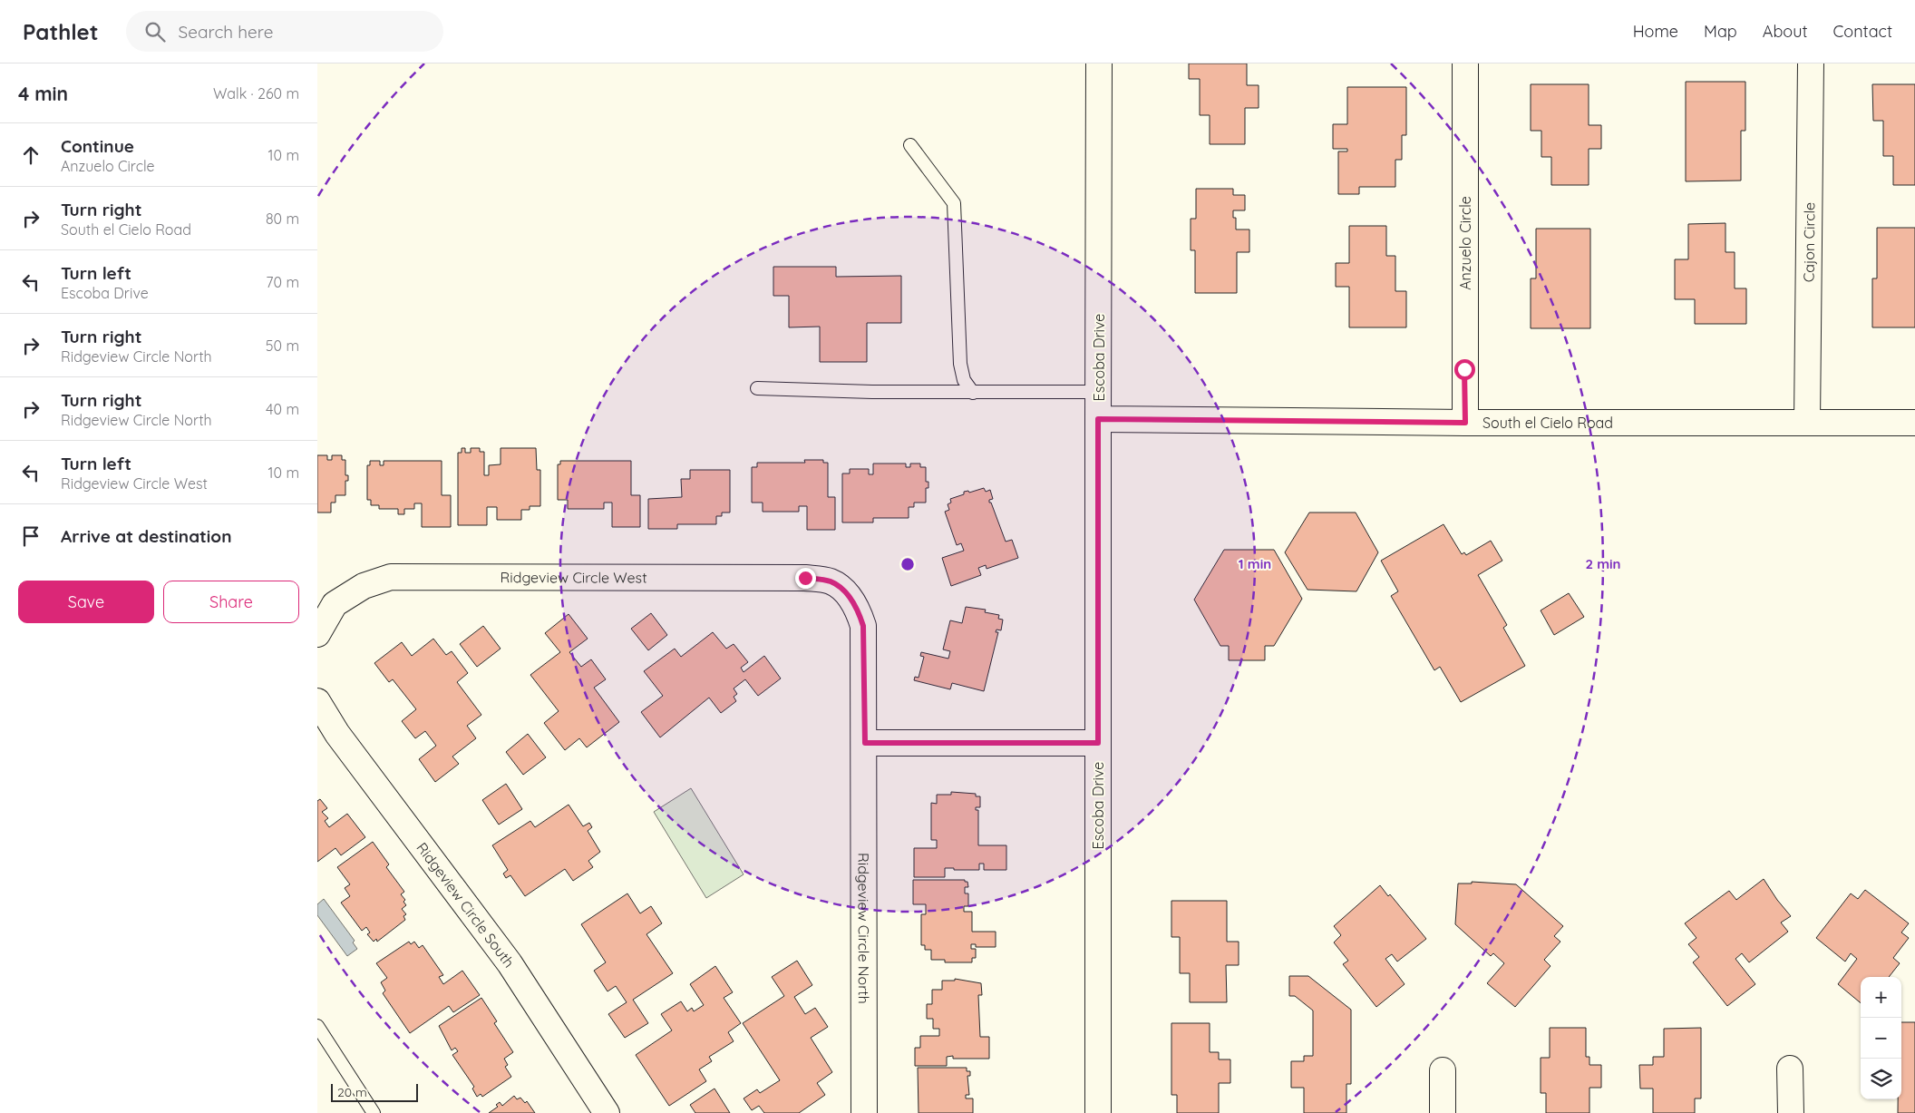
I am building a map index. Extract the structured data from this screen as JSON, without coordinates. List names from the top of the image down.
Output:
{
  "streets": {
    "street": [
      "Anzuelo Circle",
      "Cajon Circle",
      "Escoba Drive",
      "South el Cielo Road",
      "Ridgeview Circle West",
      "Ridgeview Circle South",
      "Ridgeview Circle North"
    ]
  },
  "crossings": [
    ["Anzuelo Circle", "South el Cielo Road"],
    ["Cajon Circle", "South el Cielo Road"],
    ["Escoba Drive", "South el Cielo Road"],
    ["Ridgeview Circle West", "Ridgeview Circle North"]
  ],
  "scale_bar": "20 m",
  "page": {
    "header": "Pathlet",
    "search": "Search here",
    "nav": [
      "Home",
      "Map",
      "About",
      "Contact"
    ],
    "heading": ["4 min", "Walk · 260 m"],
    "list": [
      ["Continue", "Anzuelo Circle", "10 m"],
      ["Turn right", "South el Cielo Road", "80 m"],
      ["Turn left", "Escoba Drive", "70 m"],
      ["Turn right", "Ridgeview Circle North", "50 m"],
      ["Turn right", "Ridgeview Circle North", "40 m"],
      ["Turn left", "Ridgeview Circle West", "10 m"],
      "Arrive at destination"
    ],
    "buttons": ["Save", "Share"],
    "map_buttons": ["+", "−"],
    "scale": "20 m"
  },
  "rings": ["1 min", "2 min"]
}
